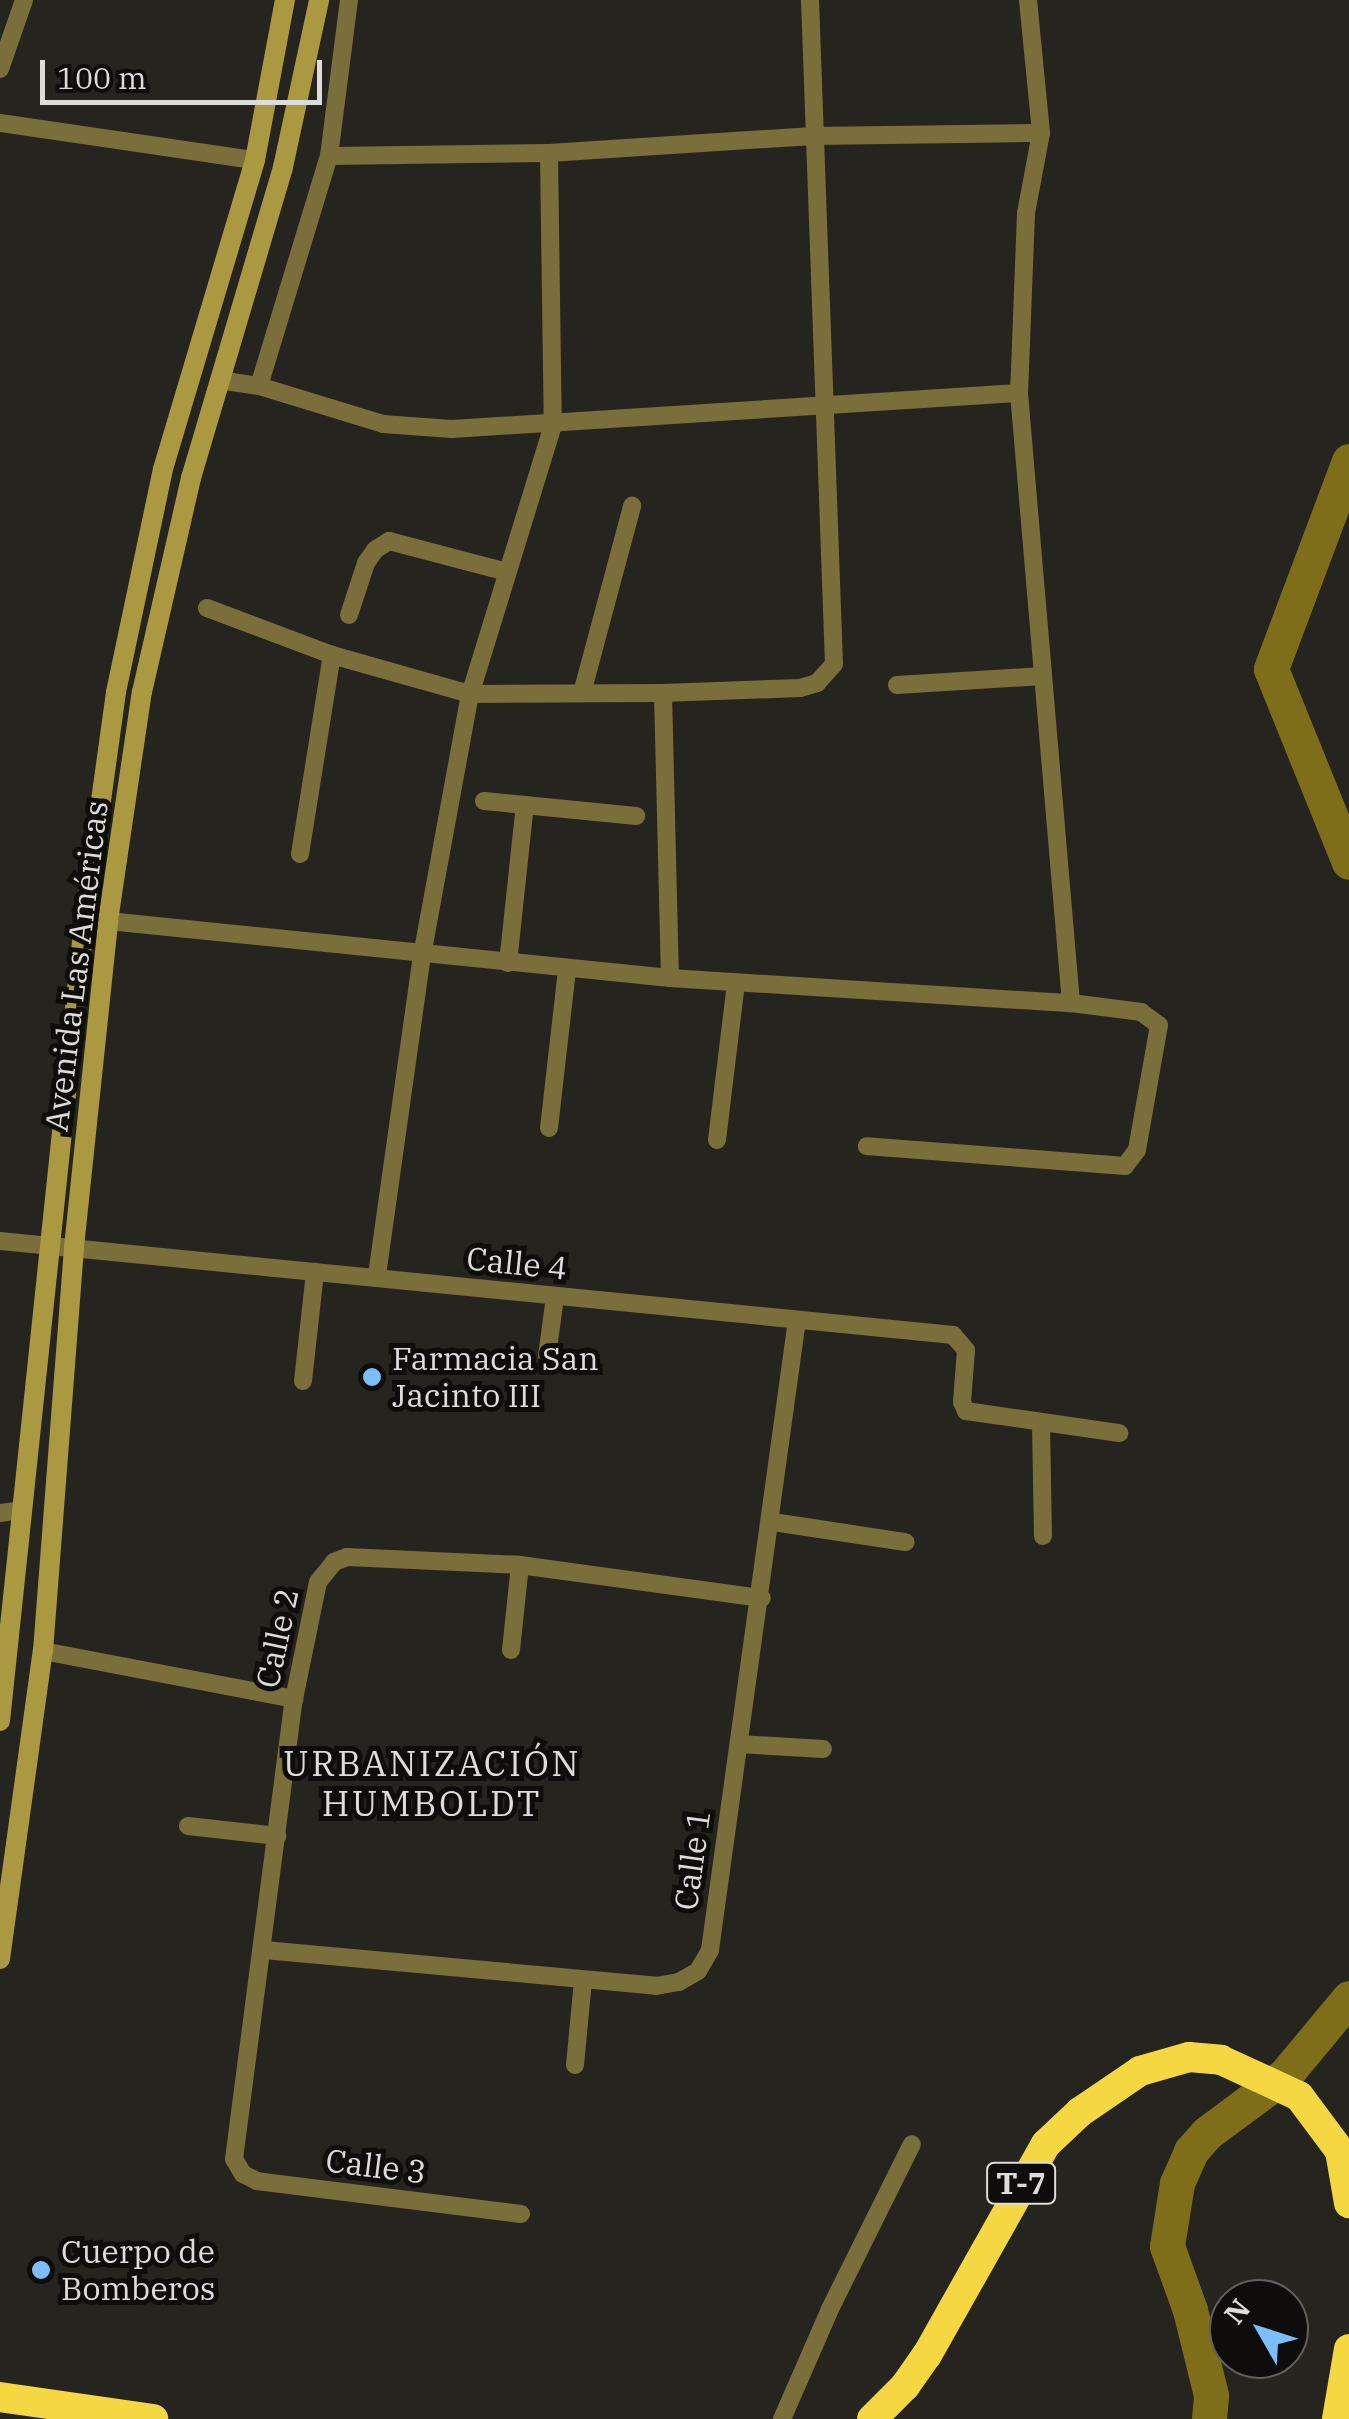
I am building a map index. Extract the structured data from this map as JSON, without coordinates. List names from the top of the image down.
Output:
{
  "streets": {
    "highway": ["T-7"],
    "street": [
      "Avenida Las Américas",
      "Calle 4",
      "Calle 2",
      "Calle 1",
      "Calle 3"
    ]
  },
  "crossings": [
    ["Avenida Las Américas", "Calle 4"],
    ["Calle 4", "Calle 1"],
    ["Calle 2", "Calle 1"],
    ["Calle 2", "Calle 3"]
  ],
  "districts": ["URBANIZACIÓN HUMBOLDT"],
  "places": ["Farmacia San Jacinto III", "Cuerpo de Bomberos"],
  "scale_bar": "100 m",
  "north": "top left"
}
